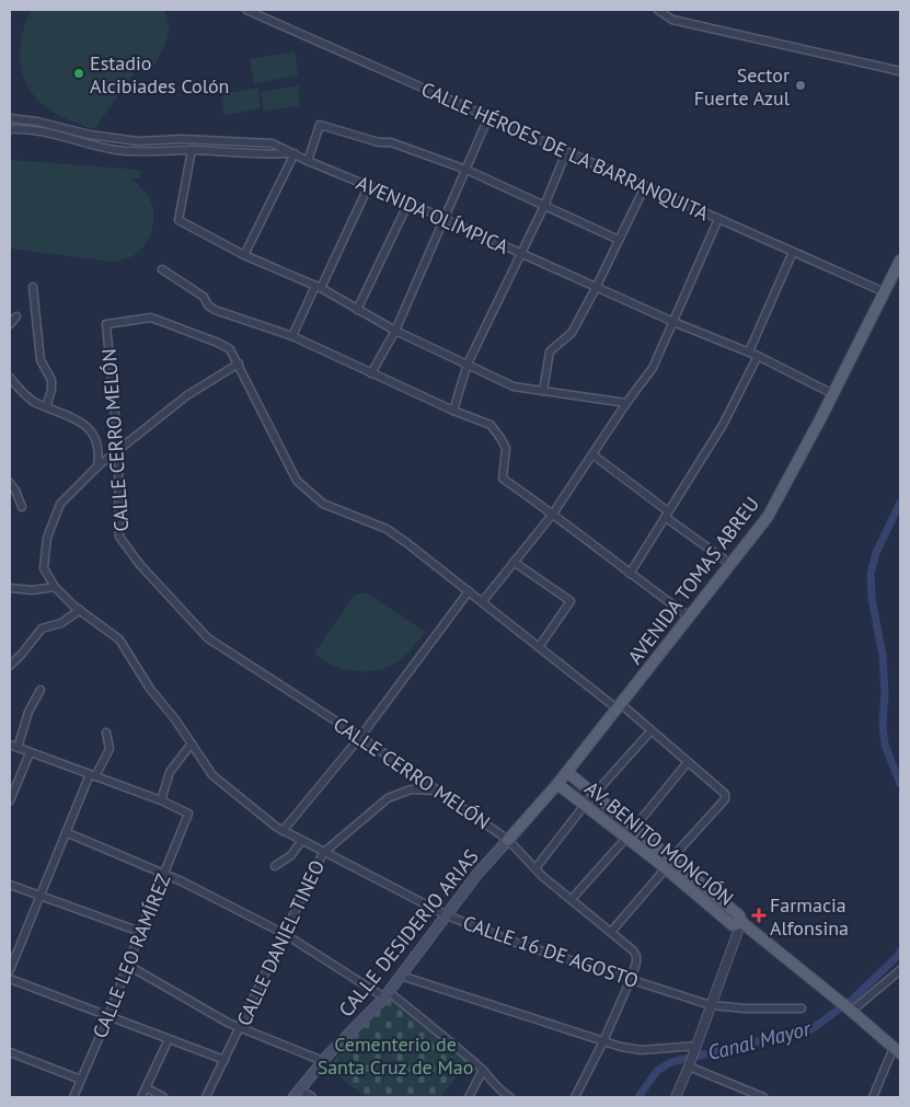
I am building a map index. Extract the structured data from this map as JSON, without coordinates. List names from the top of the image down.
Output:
{
  "streets": {
    "main road": ["AVENIDA TOMAS ABREU", "AV. BENITO MONCIÓN", "CALLE DESIDERIO ARIAS"],
    "street": [
      "CALLE HÉROES DE LA BARRANQUITA",
      "AVENIDA OLÍMPICA",
      "CALLE CERRO MELÓN",
      "CALLE DANIEL TINEO",
      "CALLE 16 DE AGOSTO",
      "CALLE LEO RAMÍREZ"
    ]
  },
  "crossings": [
    ["CALLE HÉROES DE LA BARRANQUITA", "AVENIDA TOMAS ABREU"],
    ["AVENIDA OLÍMPICA", "AVENIDA TOMAS ABREU"],
    ["CALLE CERRO MELÓN", "AVENIDA TOMAS ABREU"],
    ["CALLE CERRO MELÓN", "AV. BENITO MONCIÓN"],
    ["CALLE CERRO MELÓN", "CALLE DESIDERIO ARIAS"],
    ["CALLE CERRO MELÓN", "CALLE DANIEL TINEO"],
    ["CALLE CERRO MELÓN", "CALLE 16 DE AGOSTO"],
    ["AVENIDA TOMAS ABREU", "AV. BENITO MONCIÓN"],
    ["AVENIDA TOMAS ABREU", "CALLE DESIDERIO ARIAS"],
    ["CALLE DESIDERIO ARIAS", "CALLE 16 DE AGOSTO"],
    ["CALLE DANIEL TINEO", "CALLE 16 DE AGOSTO"]
  ],
  "water": ["Canal Mayor"],
  "parks": ["Cementerio de Santa Cruz de Mao"],
  "places": {
    "other": ["Estadio Alcibiades Colón", "Sector Fuerte Azul"],
    "health": ["Farmacia Alfonsina"]
  }
}
